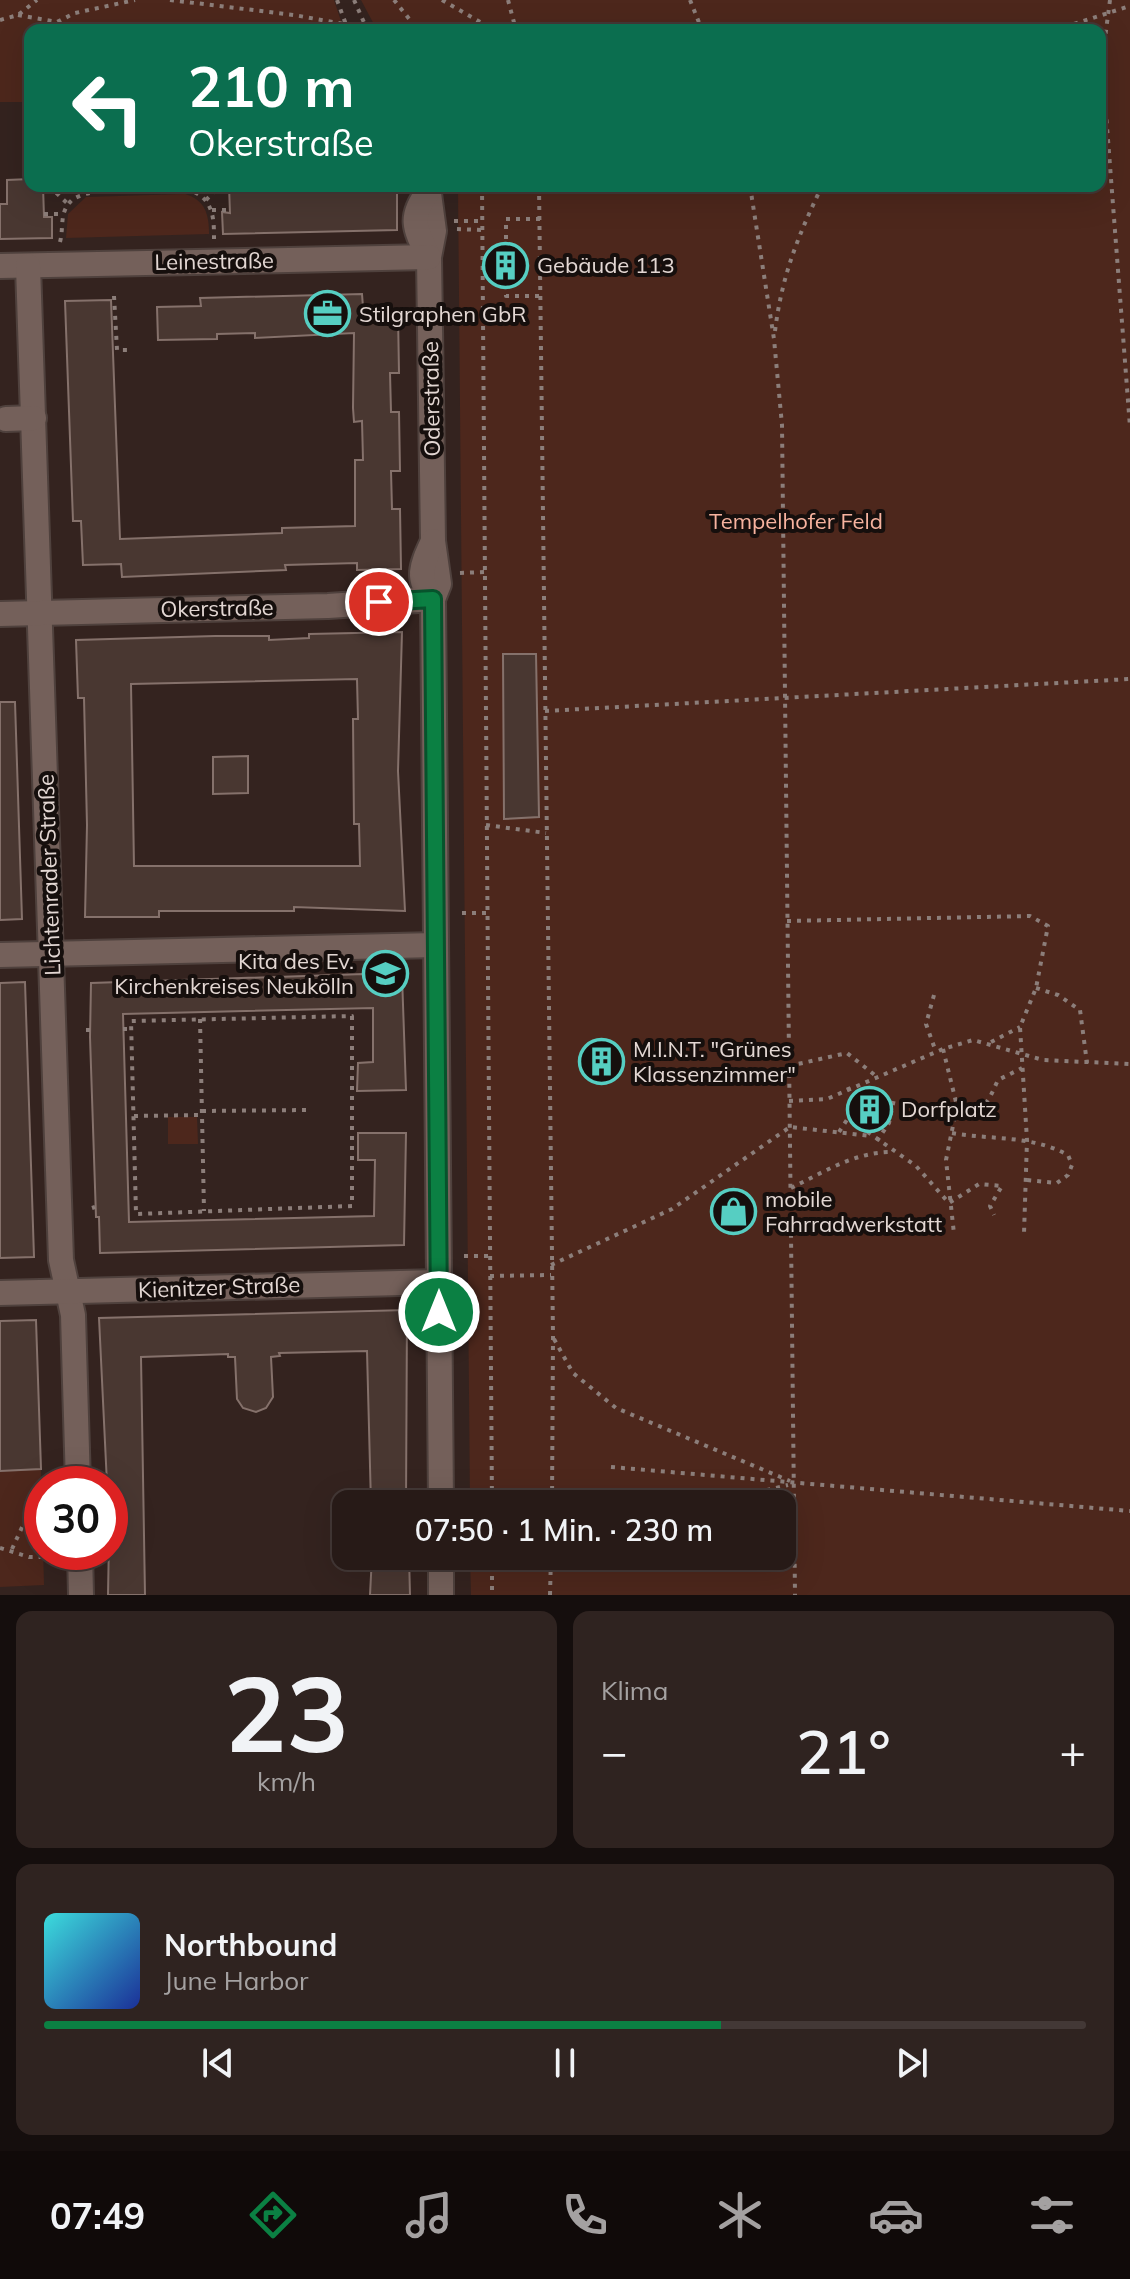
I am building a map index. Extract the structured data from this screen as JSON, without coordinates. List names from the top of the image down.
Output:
{
  "streets": {
    "street": [
      "Leinestraße",
      "Oderstraße",
      "Okerstraße",
      "Lichtenrader Straße",
      "Kienitzer Straße"
    ]
  },
  "crossings": [
    ["Leinestraße", "Oderstraße"],
    ["Leinestraße", "Lichtenrader Straße"],
    ["Oderstraße", "Okerstraße"],
    ["Oderstraße", "Kienitzer Straße"],
    ["Okerstraße", "Lichtenrader Straße"],
    ["Lichtenrader Straße", "Kienitzer Straße"]
  ],
  "parks": ["Tempelhofer Feld"],
  "places": {
    "building": ["Gebäude 113", "M.I.N.T. \"Grünes Klassenzimmer\"", "Dorfplatz"],
    "office": ["Stilgraphen GbR"],
    "school or university": ["Kita des Ev. Kirchenkreises Neukölln"],
    "shop": ["mobile Fahrradwerkstatt"]
  },
  "page": {
    "turn": ["210 m", "Okerstraße"],
    "limit": "30",
    "trip": "07:50 · 1 Min. · 230 m",
    "tile": [
      ["23", "km/h"],
      "Klima"
    ],
    "heat": ["−", "21°", "+"],
    "song": ["Northbound", "June Harbor"],
    "tabs": "07:49"
  }
}
